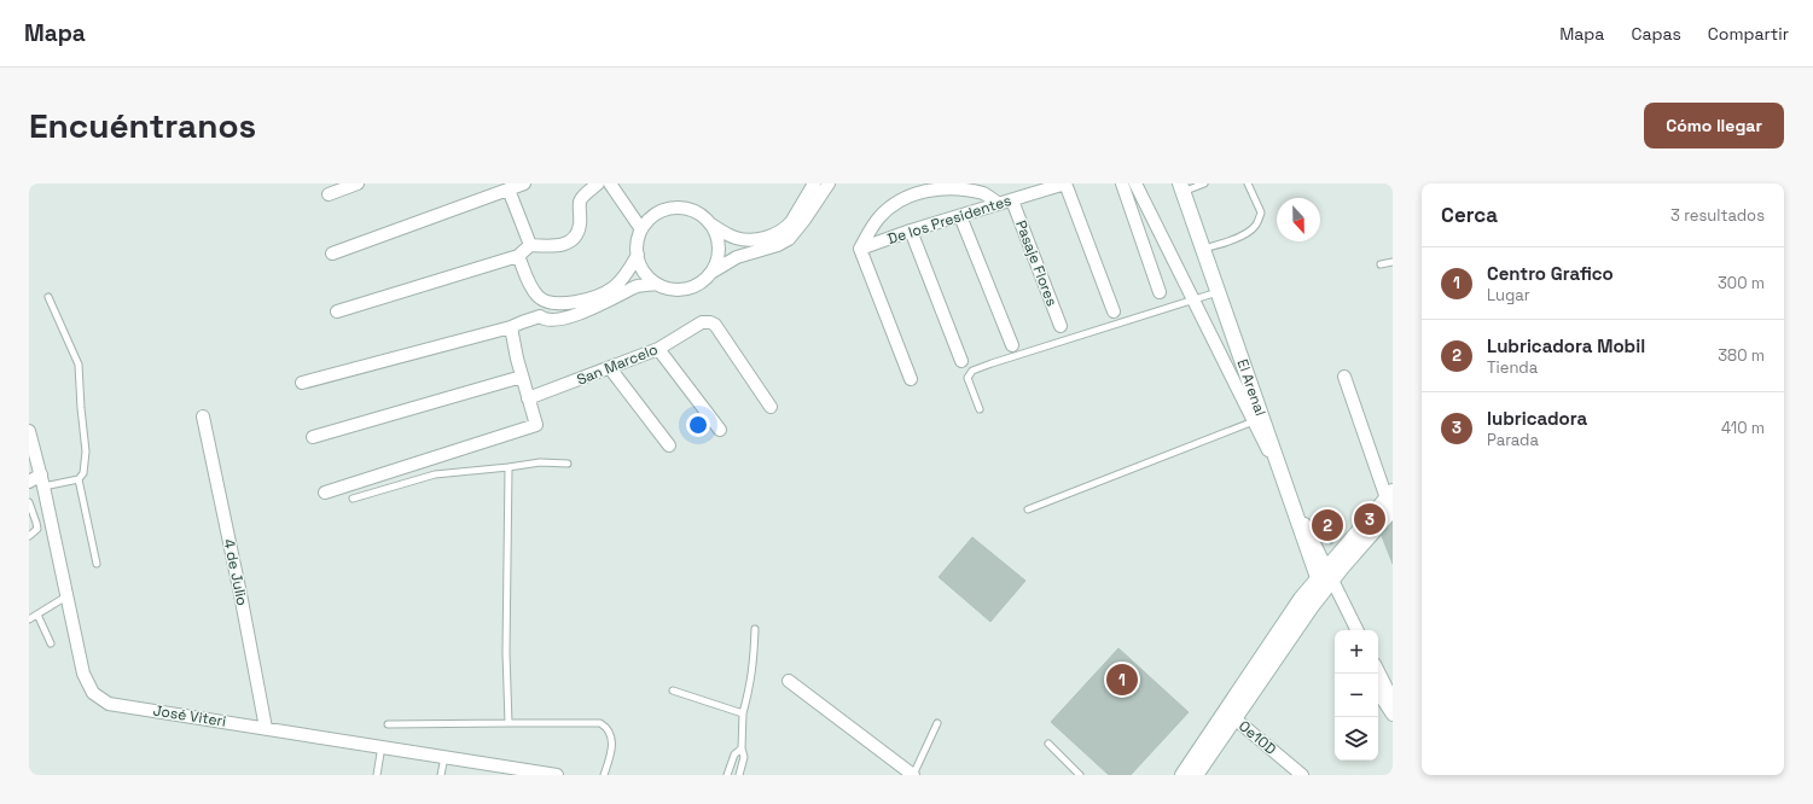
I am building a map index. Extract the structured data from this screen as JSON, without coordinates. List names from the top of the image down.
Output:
{
  "streets": {
    "main road": ["El Arenal"],
    "street": [
      "De los Presidentes",
      "Pasaje Flores",
      "San Marcelo",
      "4 de Julio",
      "José Viteri",
      "Oe10D"
    ]
  },
  "crossings": [
    ["De los Presidentes", "Pasaje Flores"],
    ["4 de Julio", "José Viteri"]
  ],
  "north": "bottom",
  "page": {
    "header": "Mapa",
    "nav": ["Mapa", "Capas", "Compartir"],
    "buttons": "Cómo llegar",
    "title": "Encuéntranos",
    "heading": ["Cerca", "3 resultados"],
    "list": [
      {
        "mark": "1",
        "name": "Centro Grafico",
        "note": "Lugar",
        "value": "300 m"
      },
      {
        "mark": "2",
        "name": "Lubricadora Mobil",
        "note": "Tienda",
        "value": "380 m"
      },
      {
        "mark": "3",
        "name": "lubricadora",
        "note": "Parada",
        "value": "410 m"
      }
    ],
    "pins": ["3", "2", "1"],
    "map_buttons": ["+", "−"]
  }
}
